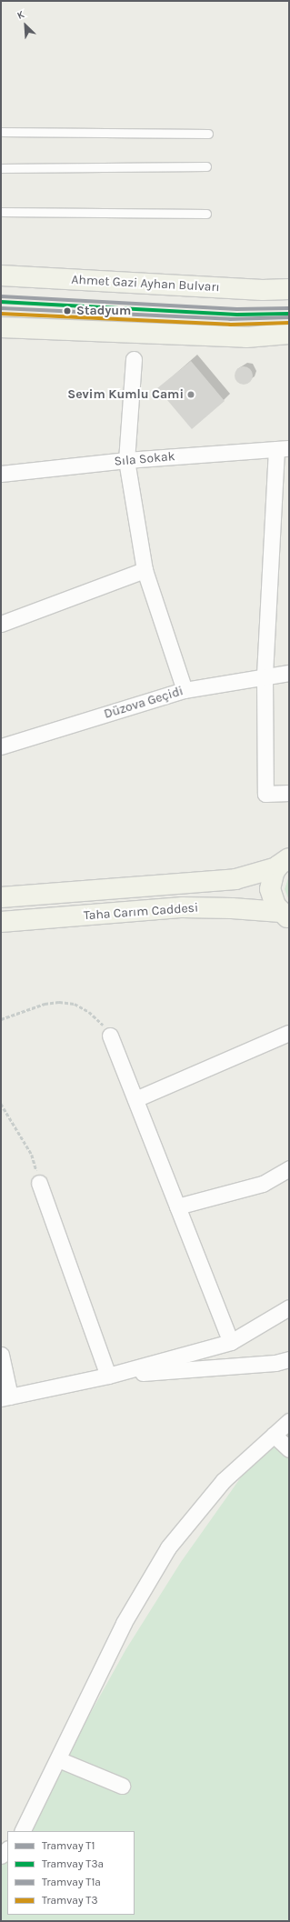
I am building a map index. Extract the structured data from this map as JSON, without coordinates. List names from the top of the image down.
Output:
{
  "streets": {
    "main road": ["Ahmet Gazi Ayhan Bulvarı", "Taha Carım Caddesi"],
    "street": ["Sıla Sokak", "Düzova Geçidi"]
  },
  "places": ["Stadyum", "Sevim Kumlu Cami"],
  "lines": [
    "tram line T1",
    "tram line T3a",
    "tram line T1a",
    "tram line T3"
  ],
  "legend": [
    "Tramvay T1",
    "Tramvay T3a",
    "Tramvay T1a",
    "Tramvay T3"
  ],
  "north": "top left"
}
